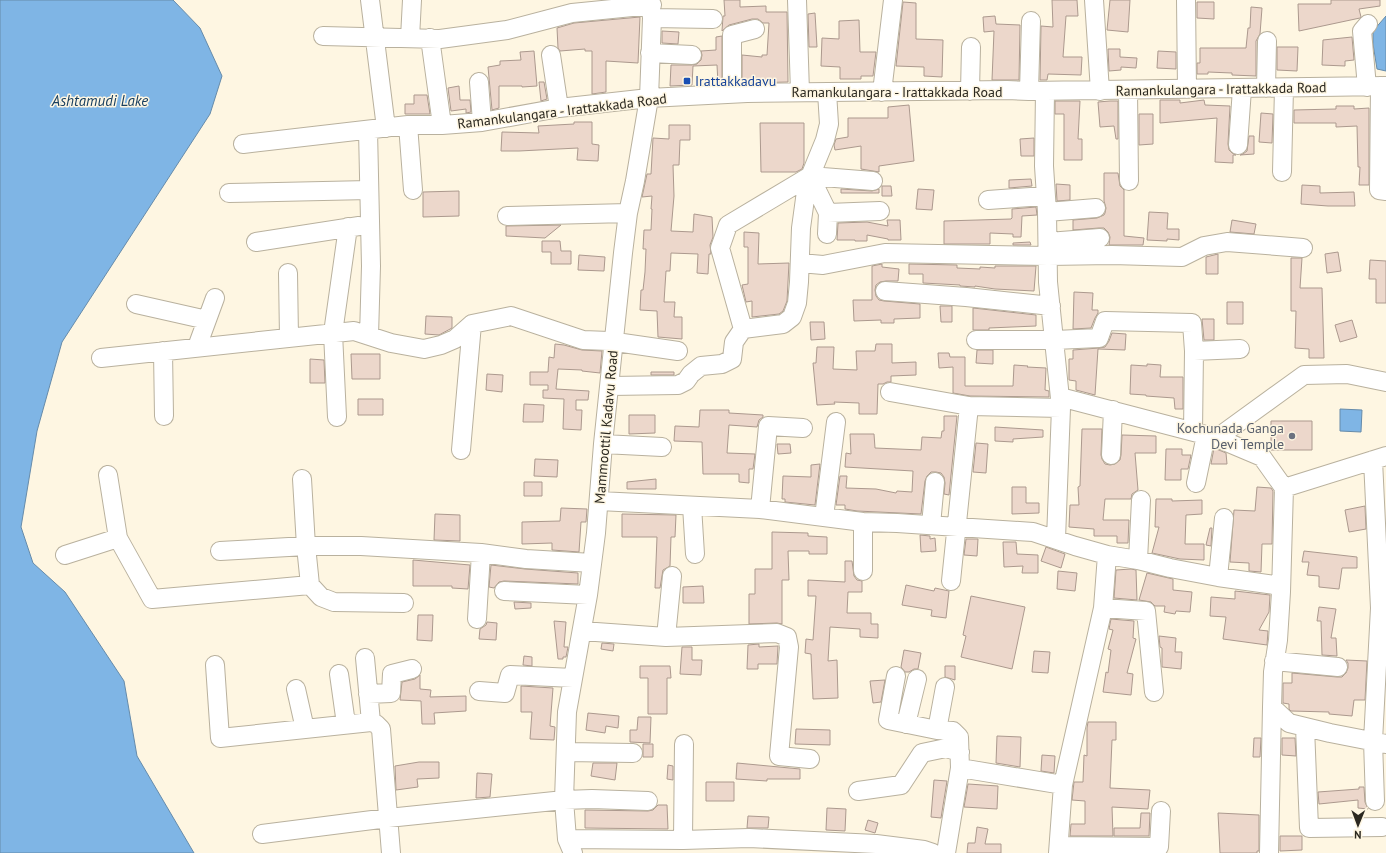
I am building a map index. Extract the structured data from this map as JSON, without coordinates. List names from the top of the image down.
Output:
{
  "streets": {
    "street": ["Ramankulangara - Irattakkada Road", "Mammoottil Kadavu Road"]
  },
  "crossings": [
    ["Ramankulangara - Irattakkada Road", "Mammoottil Kadavu Road"]
  ],
  "water": ["Ashtamudi Lake"],
  "places": {
    "transit": ["Irattakkadavu"],
    "other": ["Kochunada Ganga Devi Temple"]
  },
  "north": "bottom"
}
